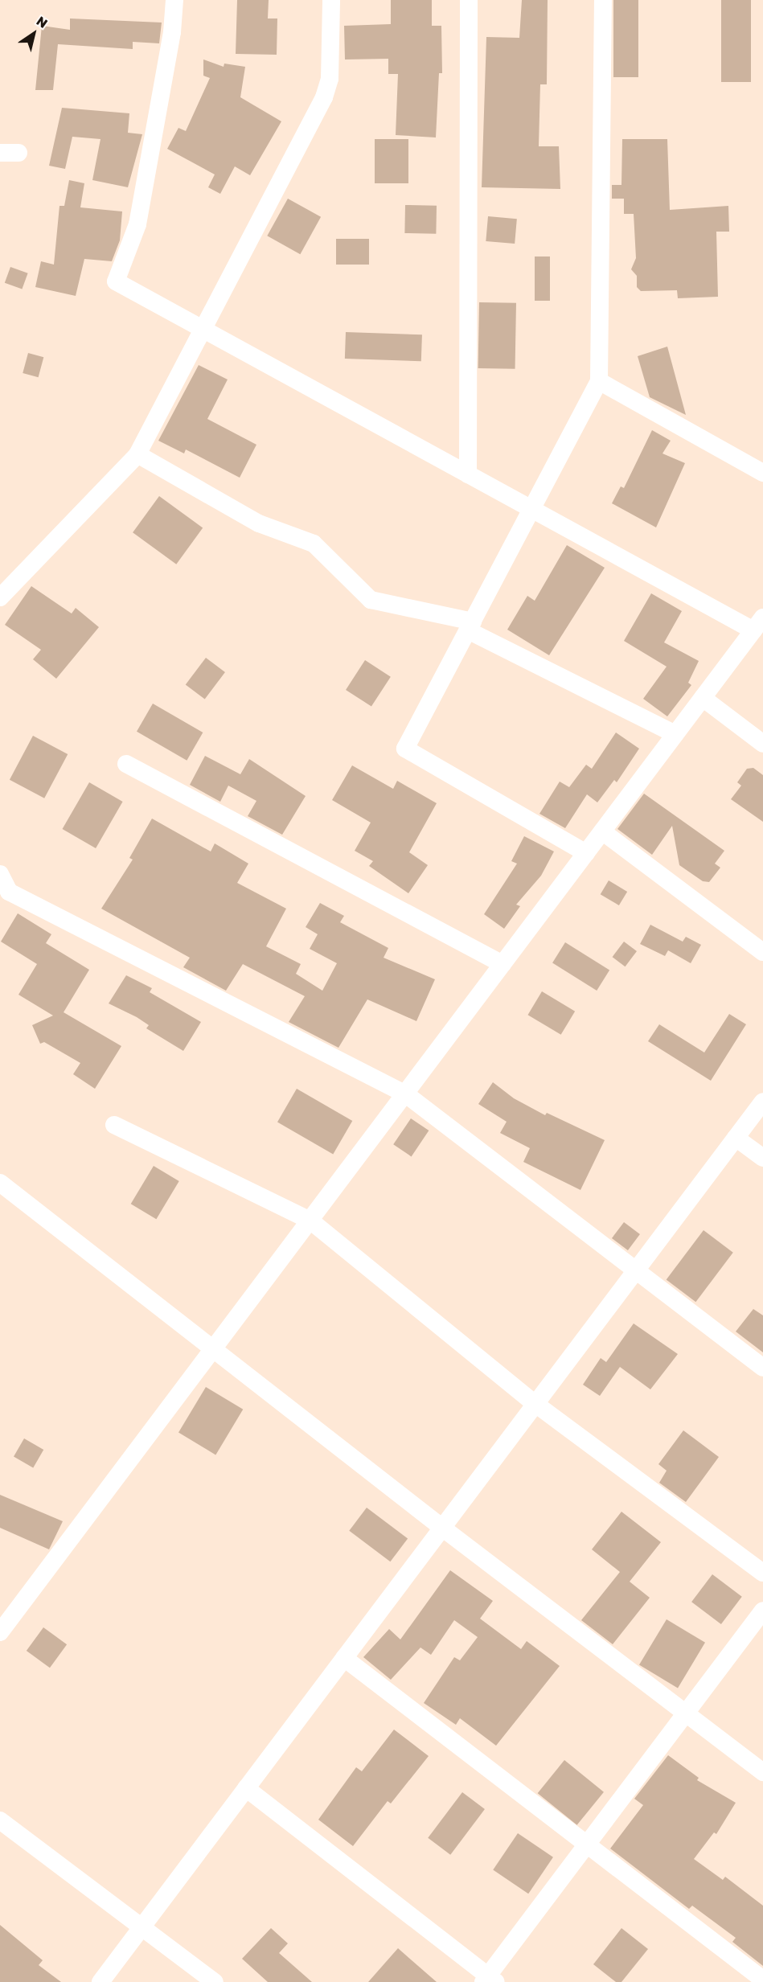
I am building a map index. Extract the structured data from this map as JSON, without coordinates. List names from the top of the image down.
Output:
{
  "north": "top right"
}
